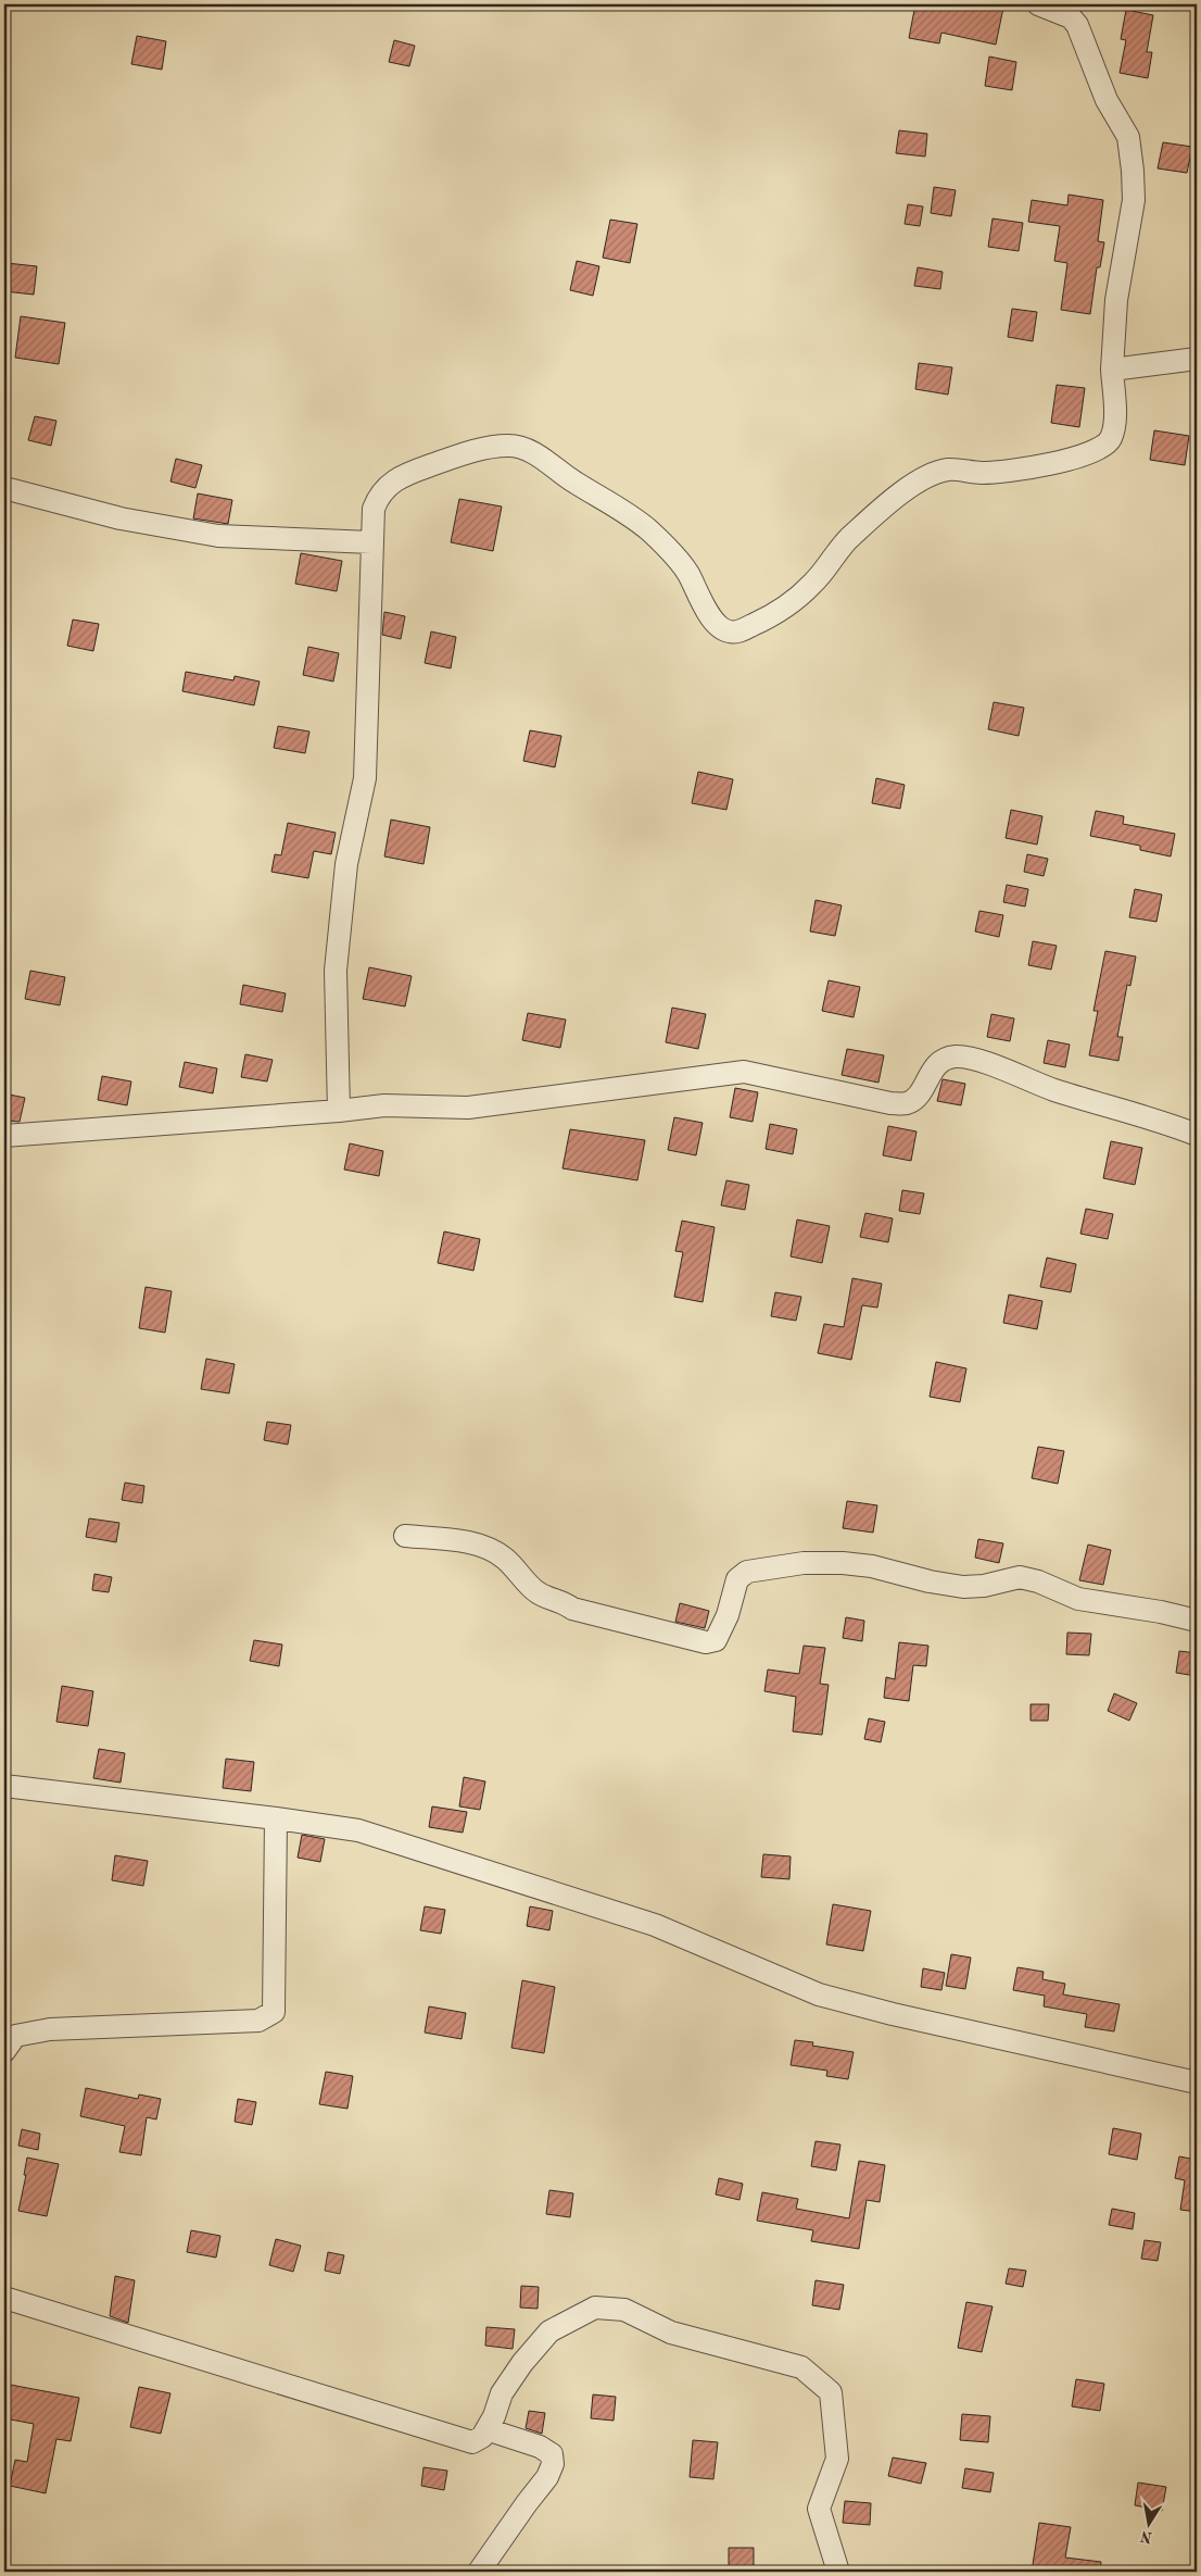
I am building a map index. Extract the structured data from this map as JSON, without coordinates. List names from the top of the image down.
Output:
{
  "north": "bottom"
}
